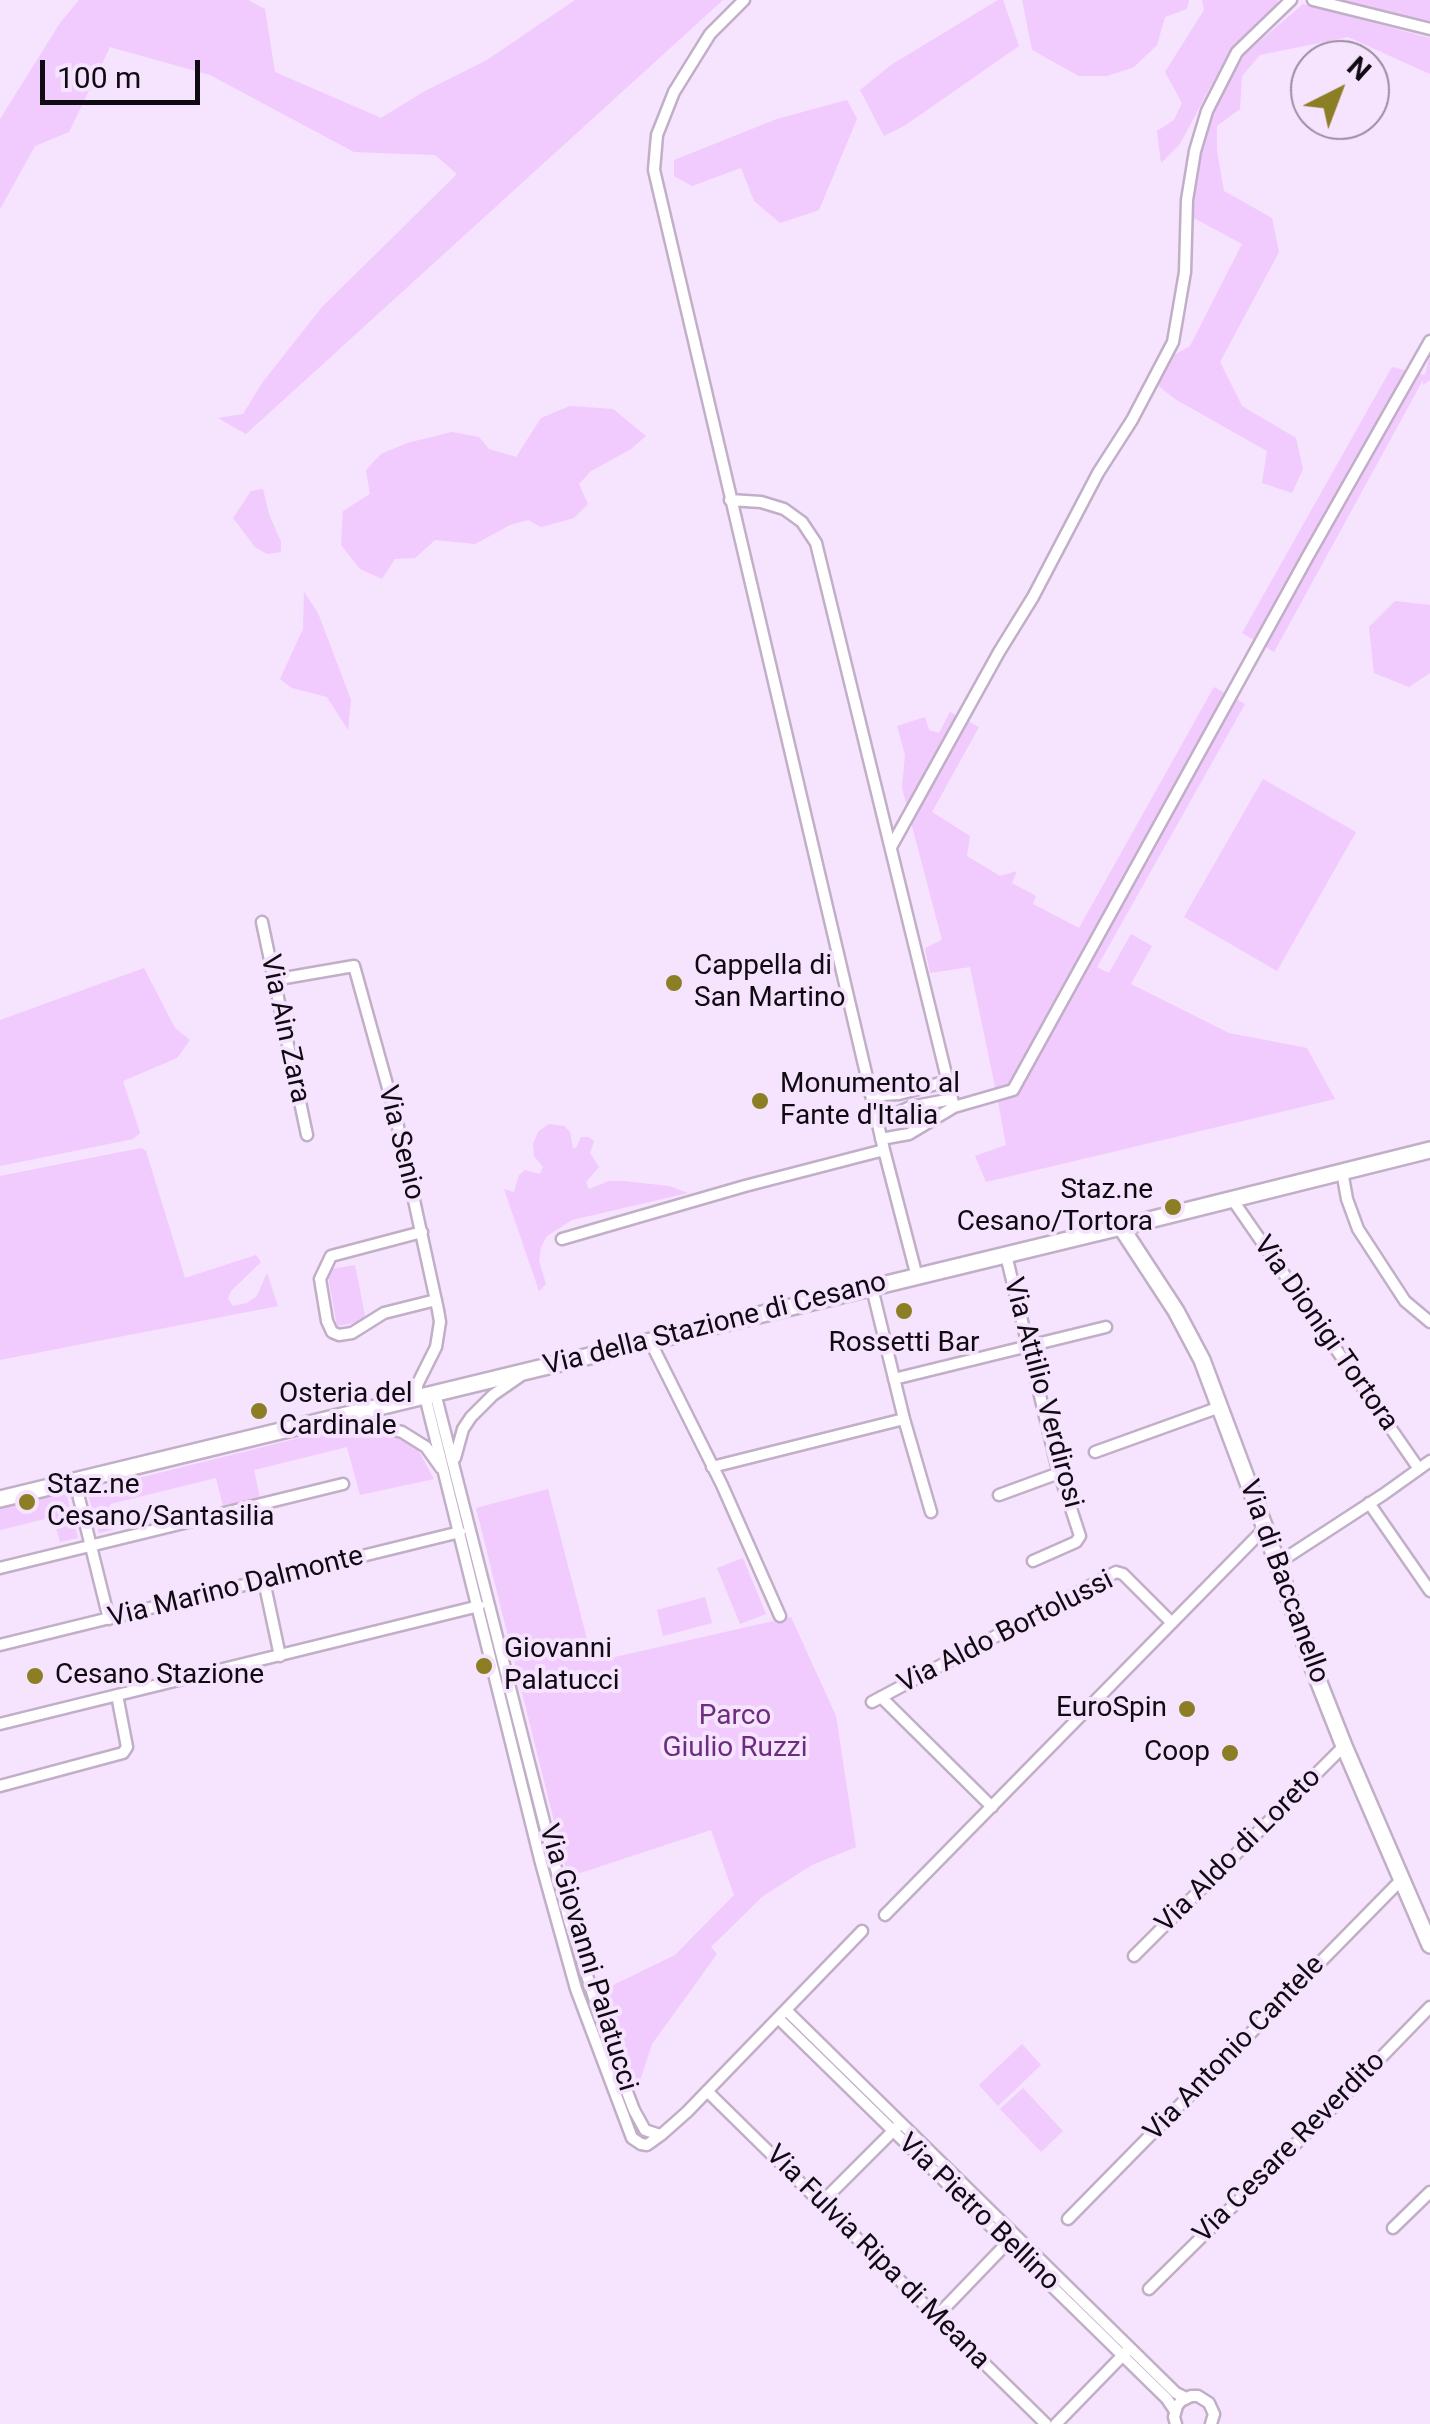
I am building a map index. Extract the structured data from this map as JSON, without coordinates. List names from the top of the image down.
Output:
{
  "streets": {
    "street": [
      "Via Ain Zara",
      "Via Senio",
      "Via della Stazione di Cesano",
      "Via Dionigi Tortora",
      "Via Attilio Verdirosi",
      "Via di Baccanello",
      "Via Marino Dalmonte",
      "Via Aldo Bortolussi",
      "Via Aldo di Loreto",
      "Via Giovanni Palatucci",
      "Via Antonio Cantele",
      "Via Cesare Reverdito",
      "Via Pietro Bellino",
      "Via Fulvia Ripa di Meana"
    ]
  },
  "crossings": [
    ["Via Ain Zara", "Via Senio"],
    ["Via Senio", "Via della Stazione di Cesano"],
    ["Via Senio", "Via Giovanni Palatucci"],
    ["Via della Stazione di Cesano", "Via Dionigi Tortora"],
    ["Via della Stazione di Cesano", "Via Attilio Verdirosi"],
    ["Via della Stazione di Cesano", "Via di Baccanello"],
    ["Via della Stazione di Cesano", "Via Giovanni Palatucci"],
    ["Via di Baccanello", "Via Aldo di Loreto"],
    ["Via di Baccanello", "Via Antonio Cantele"],
    ["Via Marino Dalmonte", "Via Giovanni Palatucci"]
  ],
  "parks": ["Parco Giulio Ruzzi"],
  "places": [
    "Cappella di San Martino",
    "Monumento al Fante d'Italia",
    "Staz.ne Cesano/Tortora",
    "Rossetti Bar",
    "Osteria del Cardinale",
    "Staz.ne Cesano/Santasilia",
    "Giovanni Palatucci",
    "Cesano Stazione",
    "EuroSpin",
    "Coop"
  ],
  "scale_bar": "100 m",
  "north": "top right"
}
